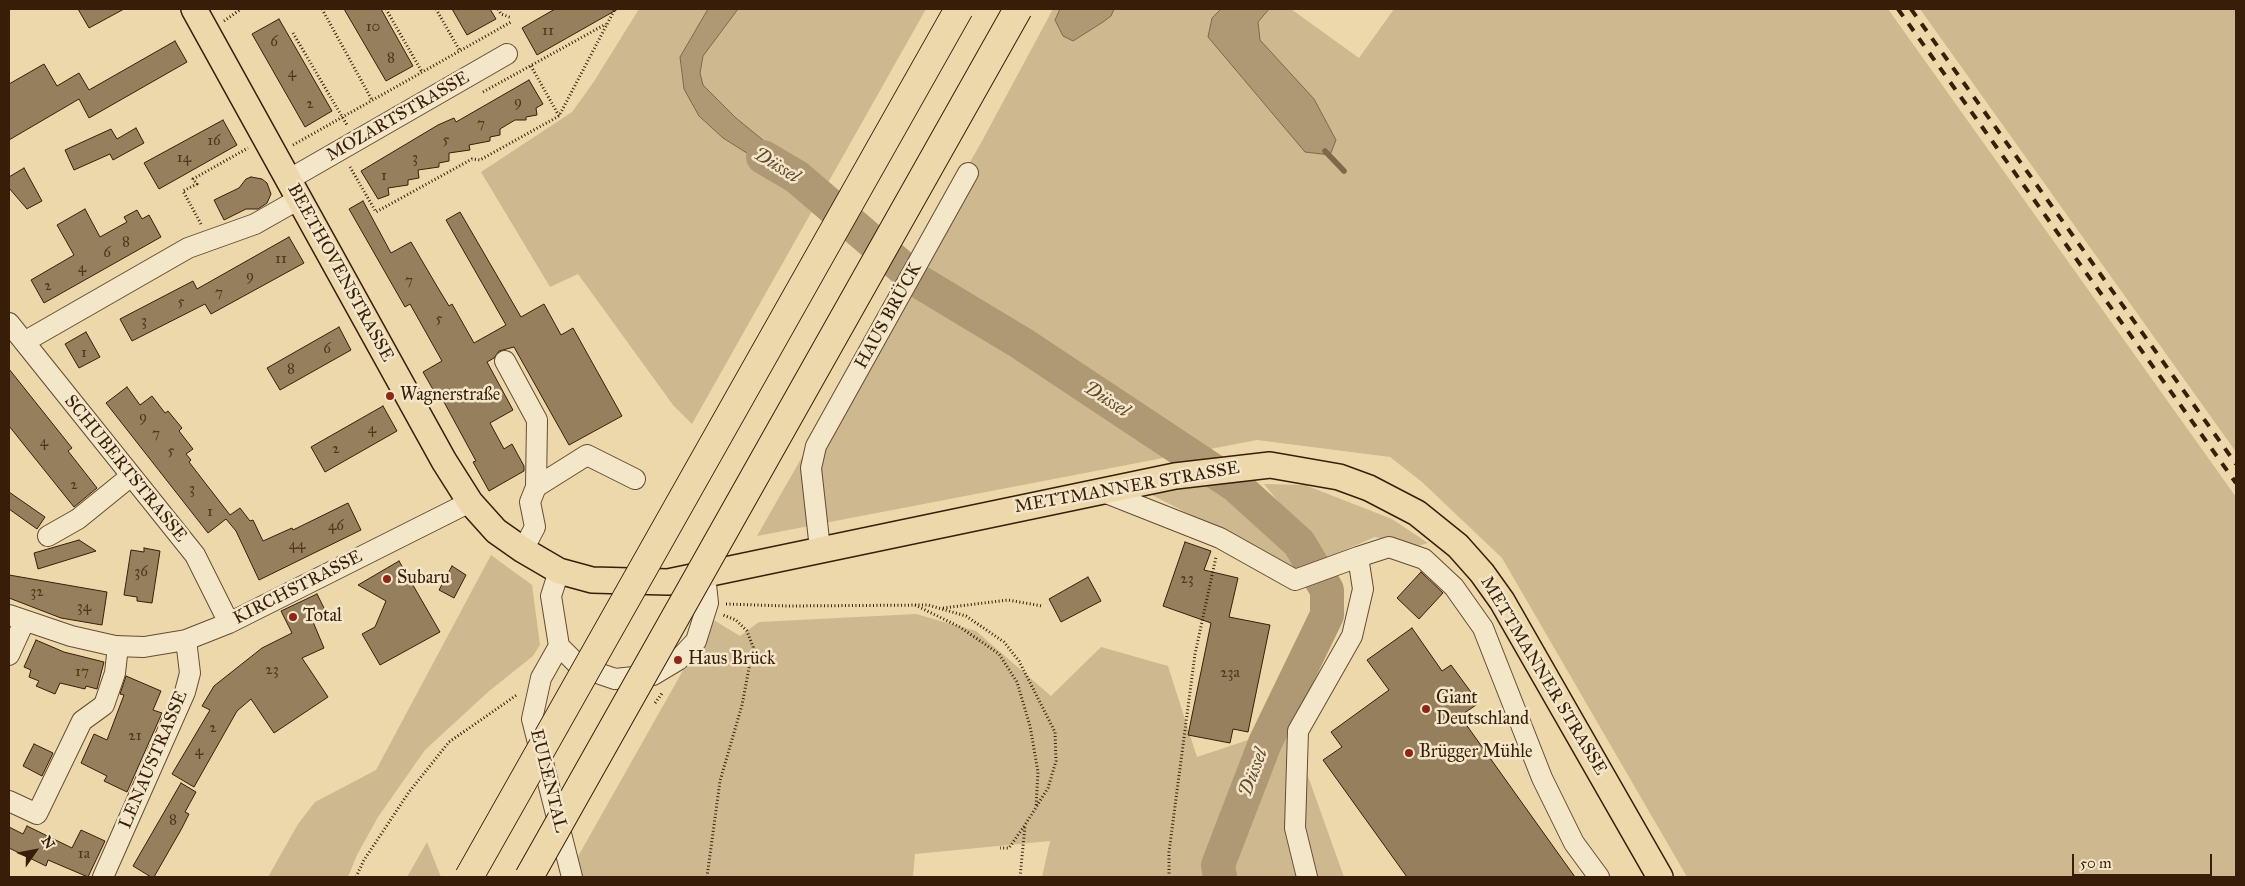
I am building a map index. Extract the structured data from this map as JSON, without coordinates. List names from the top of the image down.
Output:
{
  "streets": {
    "main road": ["BEETHOVENSTRASSE", "METTMANNER STRASSE"],
    "street": [
      "MOZARTSTRASSE",
      "HAUS BRÜCK",
      "SCHUBERTSTRASSE",
      "KIRCHSTRASSE",
      "LENAUSTRASSE",
      "EULENTAL"
    ]
  },
  "crossings": [
    ["MOZARTSTRASSE", "BEETHOVENSTRASSE"],
    ["BEETHOVENSTRASSE", "METTMANNER STRASSE"],
    ["BEETHOVENSTRASSE", "KIRCHSTRASSE"],
    ["HAUS BRÜCK", "METTMANNER STRASSE"],
    ["SCHUBERTSTRASSE", "KIRCHSTRASSE"],
    ["KIRCHSTRASSE", "LENAUSTRASSE"]
  ],
  "water": ["Düssel"],
  "places": [
    "Wagnerstraße",
    "Subaru",
    "Total",
    "Haus Brück",
    "Giant Deutschland",
    "Brügger Mühle"
  ],
  "house_numbers": [
    "10",
    "11",
    "6",
    "8",
    "4",
    "9",
    "2",
    "7",
    "5",
    "16",
    "14",
    "3",
    "1",
    "8",
    "6",
    "11",
    "4",
    "9",
    "7",
    "2",
    "7",
    "5",
    "5",
    "3",
    "6",
    "1",
    "8",
    "9",
    "4",
    "7",
    "4",
    "2",
    "5",
    "2",
    "3",
    "1",
    "46",
    "44",
    "36",
    "23",
    "32",
    "34",
    "23",
    "17",
    "23a",
    "2",
    "21",
    "4",
    "8",
    "1a"
  ],
  "scale_bar": "50 m",
  "north": "top right"
}
